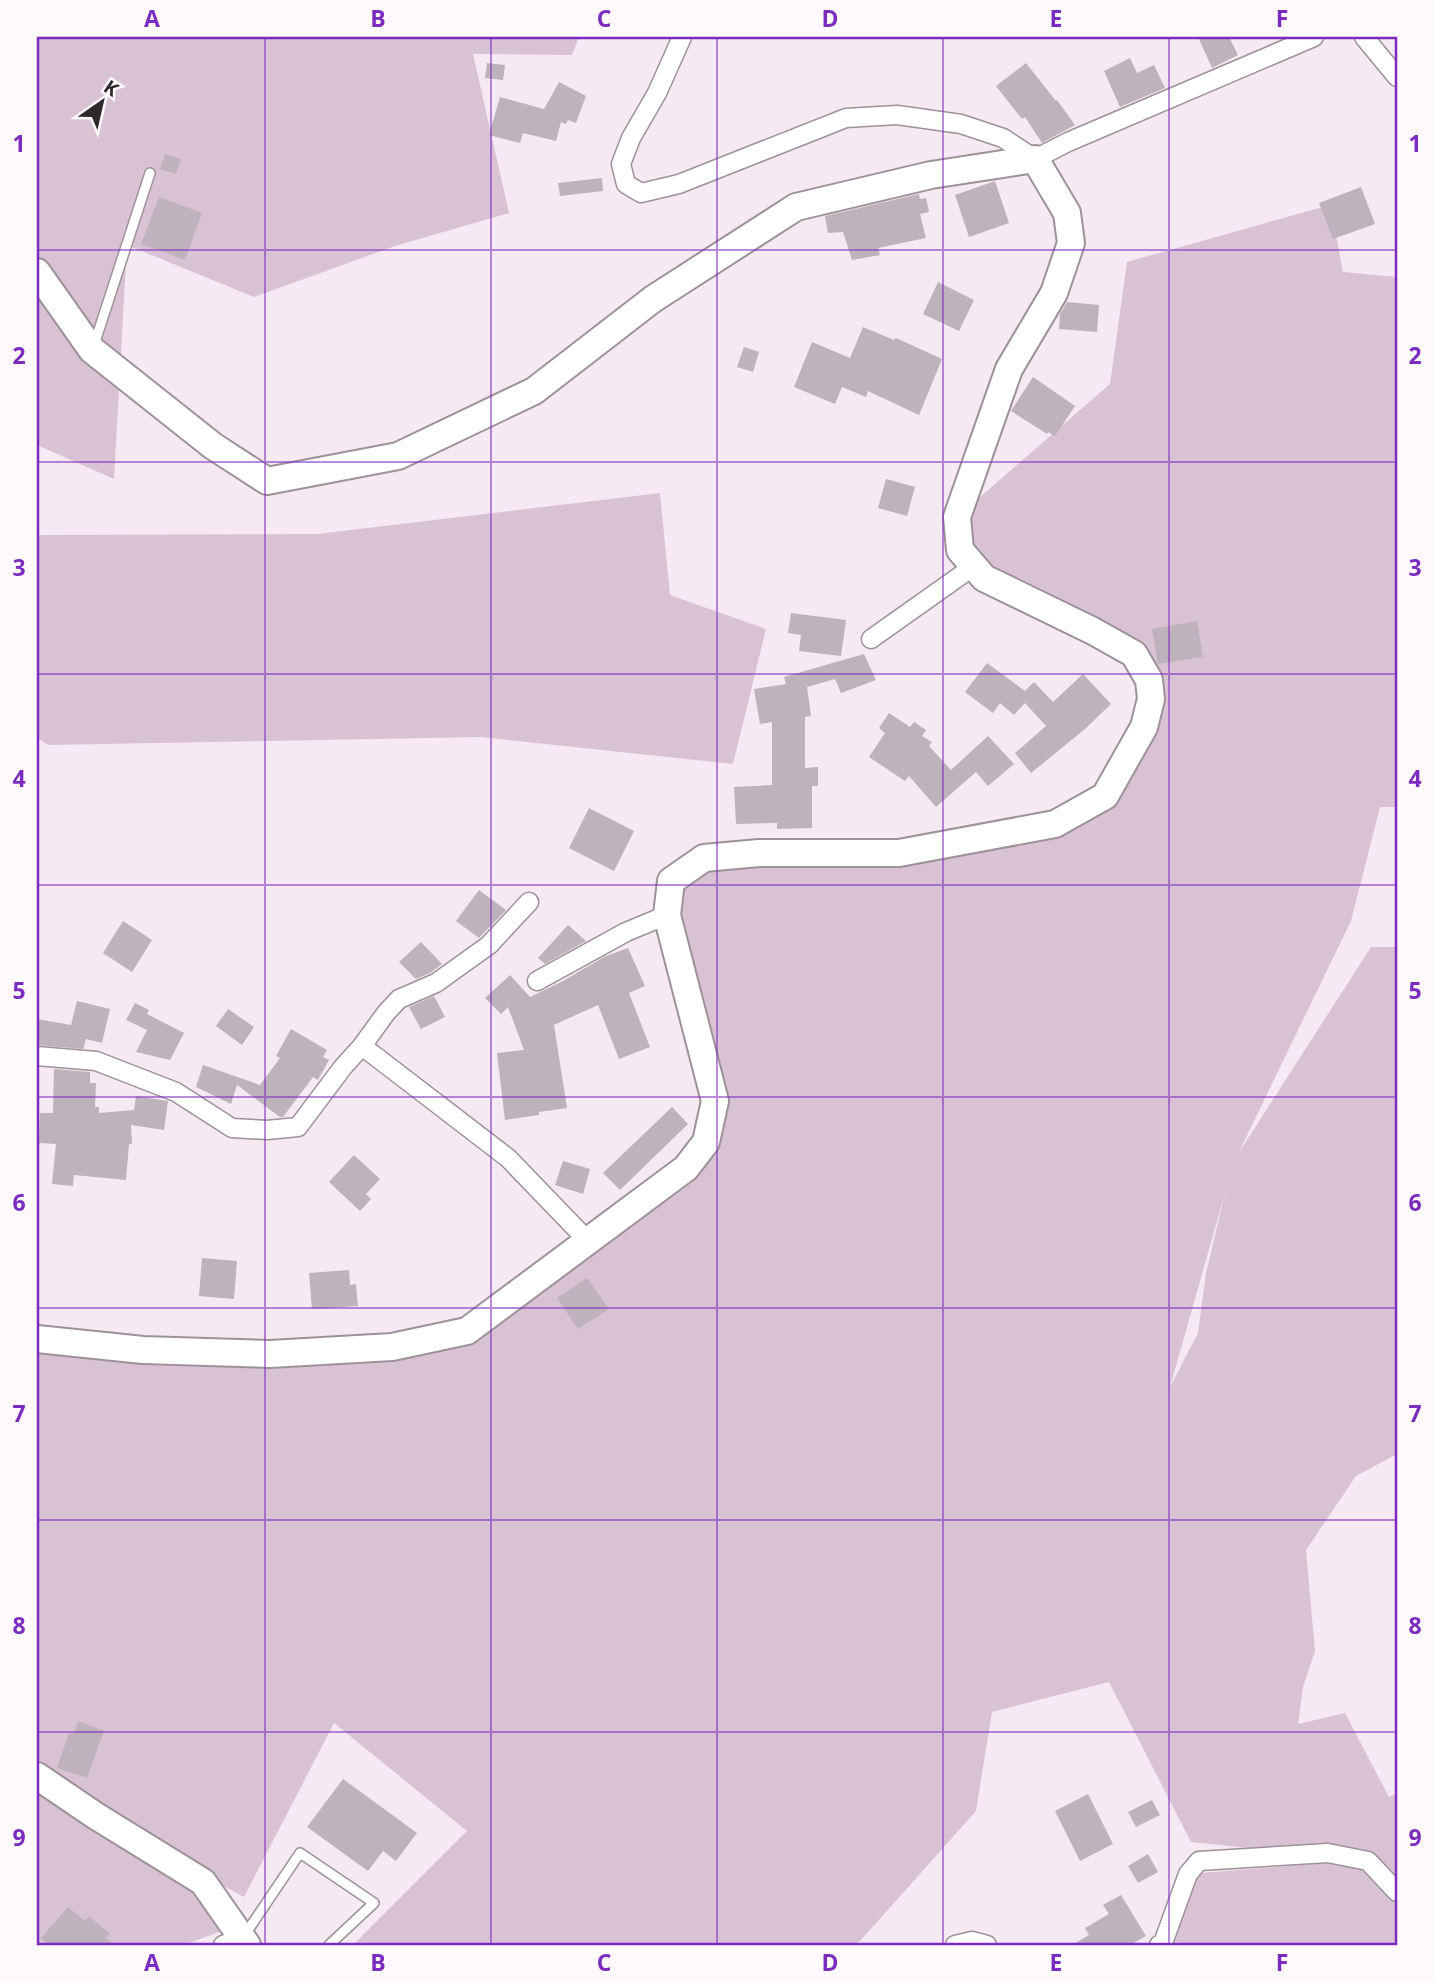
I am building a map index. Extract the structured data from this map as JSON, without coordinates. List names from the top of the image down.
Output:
{
  "north": "top right",
  "grid": {
    "columns": [
      "A",
      "B",
      "C",
      "D",
      "E",
      "F"
    ],
    "rows": [
      "1",
      "2",
      "3",
      "4",
      "5",
      "6",
      "7",
      "8",
      "9"
    ]
  }
}
